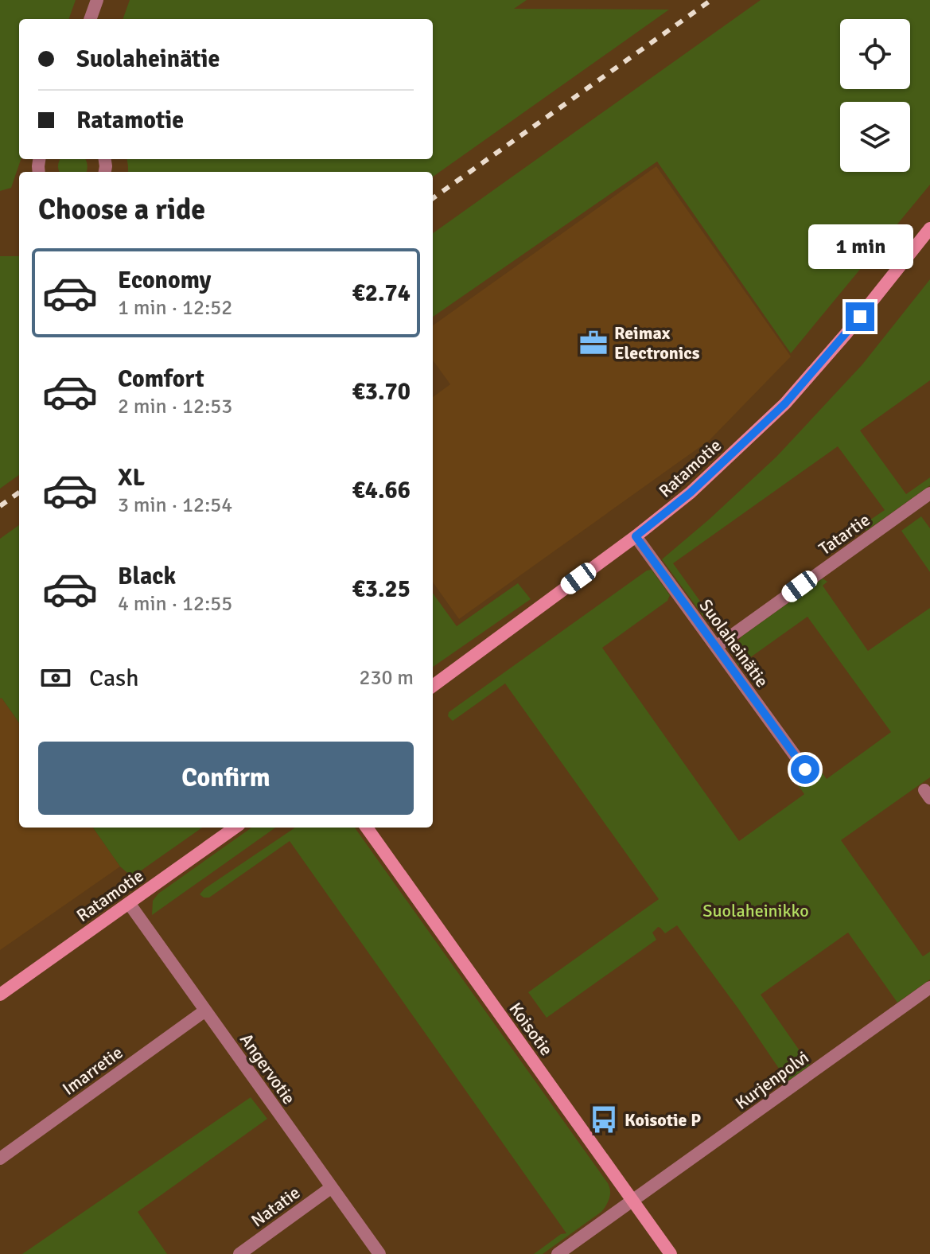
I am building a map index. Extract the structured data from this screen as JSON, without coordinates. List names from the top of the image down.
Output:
{
  "streets": {
    "street": [
      "Ratamotie",
      "Tatartie",
      "Suolaheinätie",
      "Koisotie",
      "Angervotie",
      "Imarretie",
      "Kurjenpolvi",
      "Natatie"
    ]
  },
  "crossings": [
    ["Ratamotie", "Suolaheinätie"],
    ["Ratamotie", "Angervotie"],
    ["Tatartie", "Suolaheinätie"],
    ["Koisotie", "Kurjenpolvi"],
    ["Angervotie", "Imarretie"],
    ["Angervotie", "Natatie"]
  ],
  "parks": ["Suolaheinikko"],
  "places": {
    "office": ["Reimax Electronics"],
    "bus stop": ["Koisotie P"]
  },
  "page": {
    "banner": ["Suolaheinätie", "Ratamotie"],
    "heading": "Choose a ride",
    "bubble": "1 min",
    "list": [
      {
        "name": "Economy",
        "note": "1 min · 12:52",
        "value": "€2.74"
      },
      {
        "name": "Comfort",
        "note": "2 min · 12:53",
        "value": "€3.70"
      },
      {
        "name": "XL",
        "note": "3 min · 12:54",
        "value": "€4.66"
      },
      {
        "name": "Black",
        "note": "4 min · 12:55",
        "value": "€3.25"
      }
    ],
    "pay": ["Cash", "230 m"],
    "buttons": "Confirm"
  }
}
